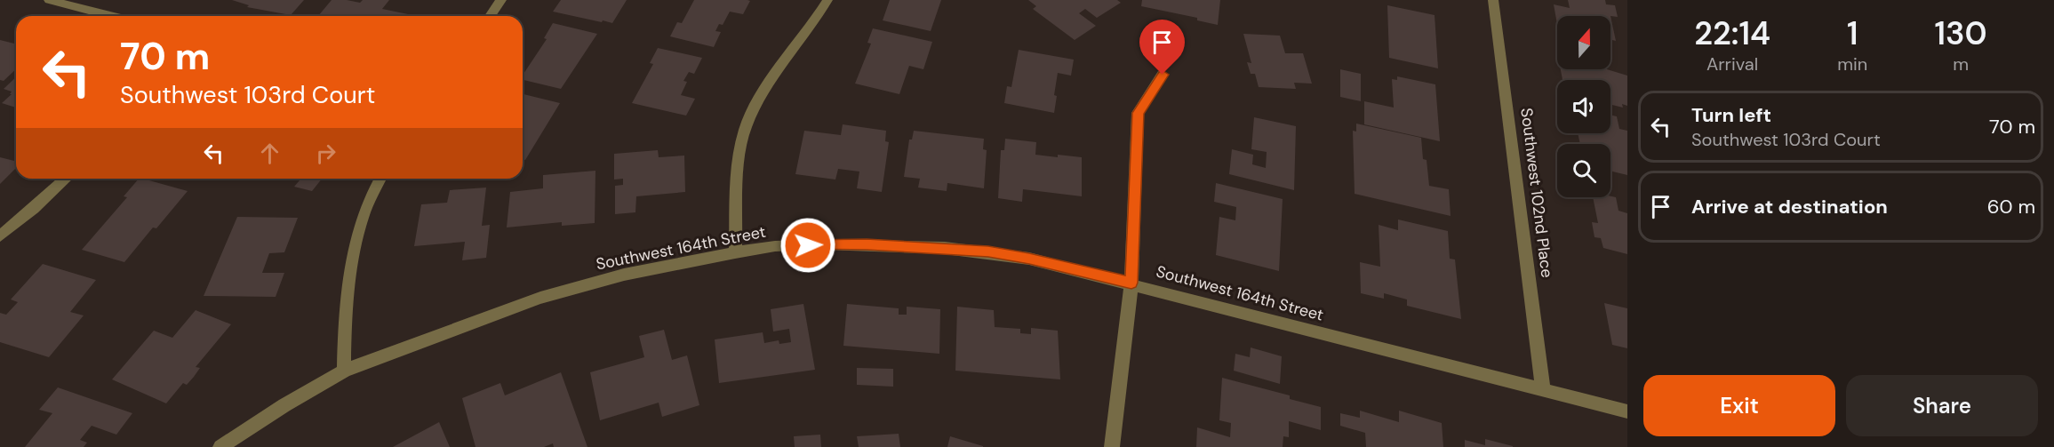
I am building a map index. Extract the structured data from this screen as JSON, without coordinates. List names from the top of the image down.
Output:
{
  "streets": {
    "street": ["Southwest 102nd Place", "Southwest 164th Street"]
  },
  "crossings": [
    ["Southwest 102nd Place", "Southwest 164th Street"]
  ],
  "north": "top",
  "page": {
    "eta": [
      "22:14",
      "Arrival",
      "1",
      "min",
      "130",
      "m"
    ],
    "turn": ["70 m", "Southwest 103rd Court"],
    "list": [
      {
        "name": "Turn left",
        "note": "Southwest 103rd Court",
        "value": "70 m"
      },
      {
        "name": "Arrive at destination",
        "value": "60 m"
      }
    ],
    "buttons": ["Exit", "Share"]
  }
}
